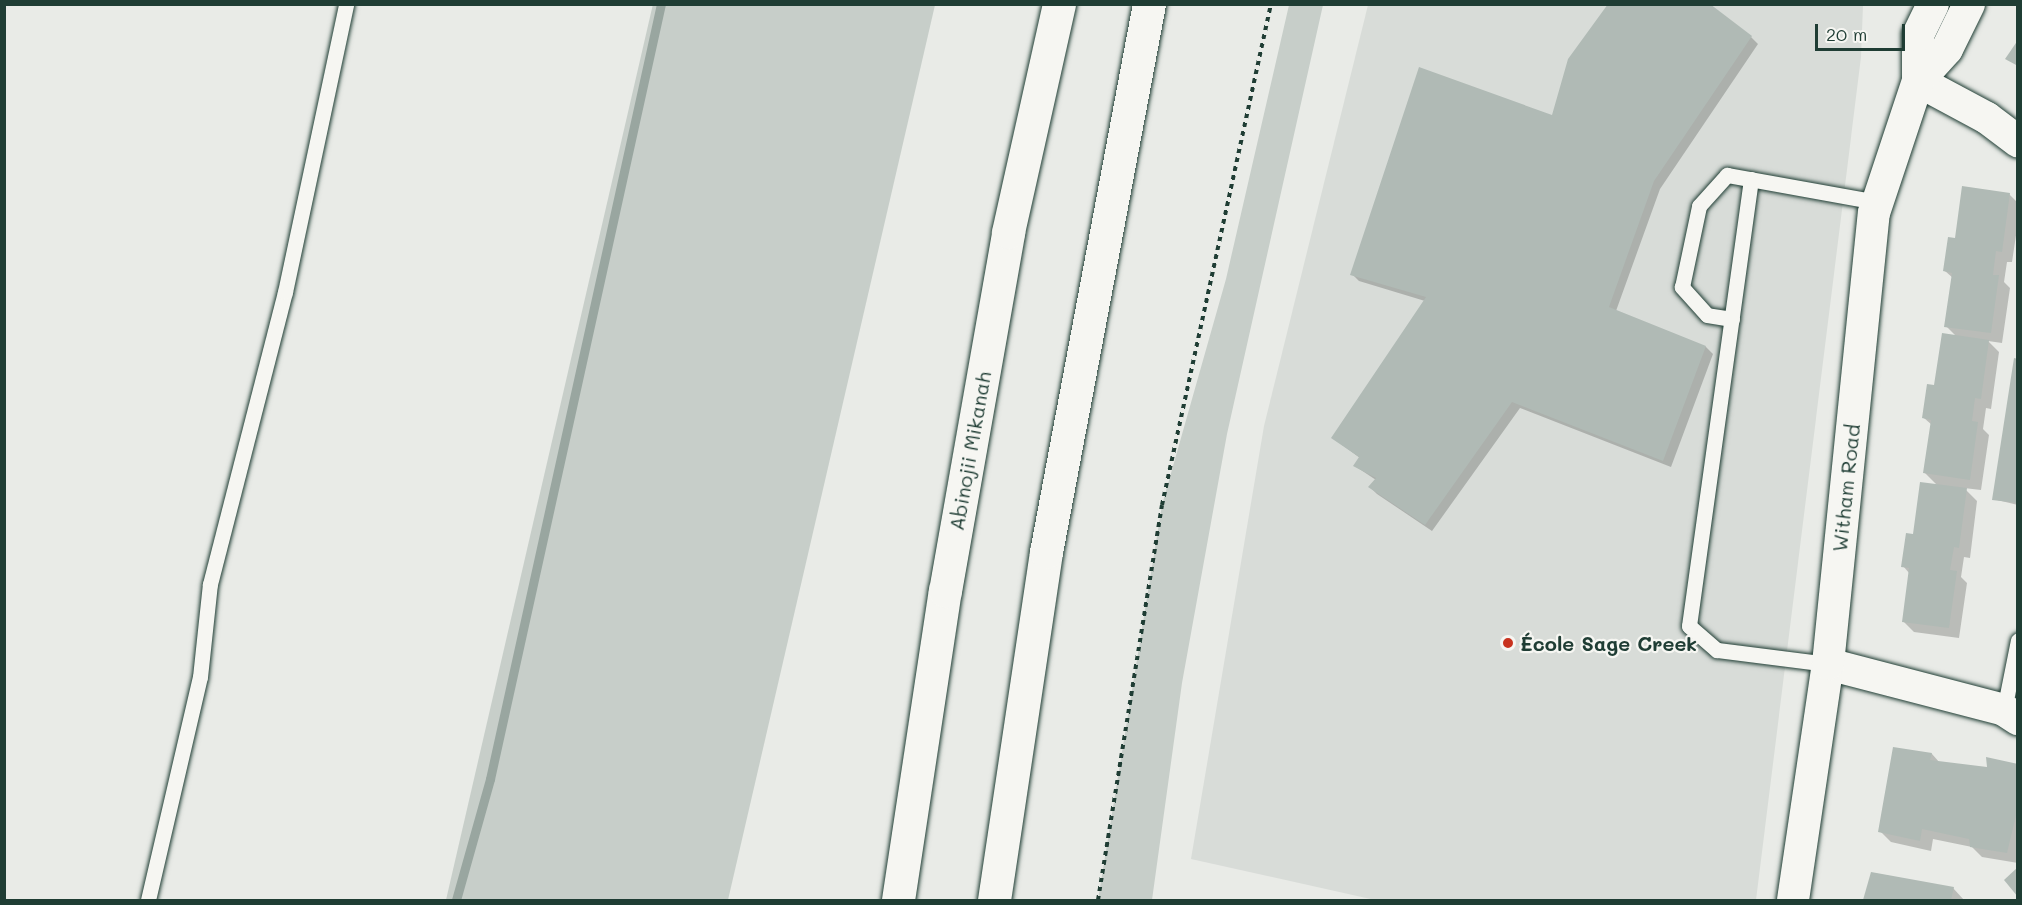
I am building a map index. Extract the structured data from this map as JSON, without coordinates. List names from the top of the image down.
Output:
{
  "streets": {
    "street": ["Abinojii Mikanah", "Witham Road"]
  },
  "places": ["École Sage Creek"],
  "scale_bar": "20 m"
}
